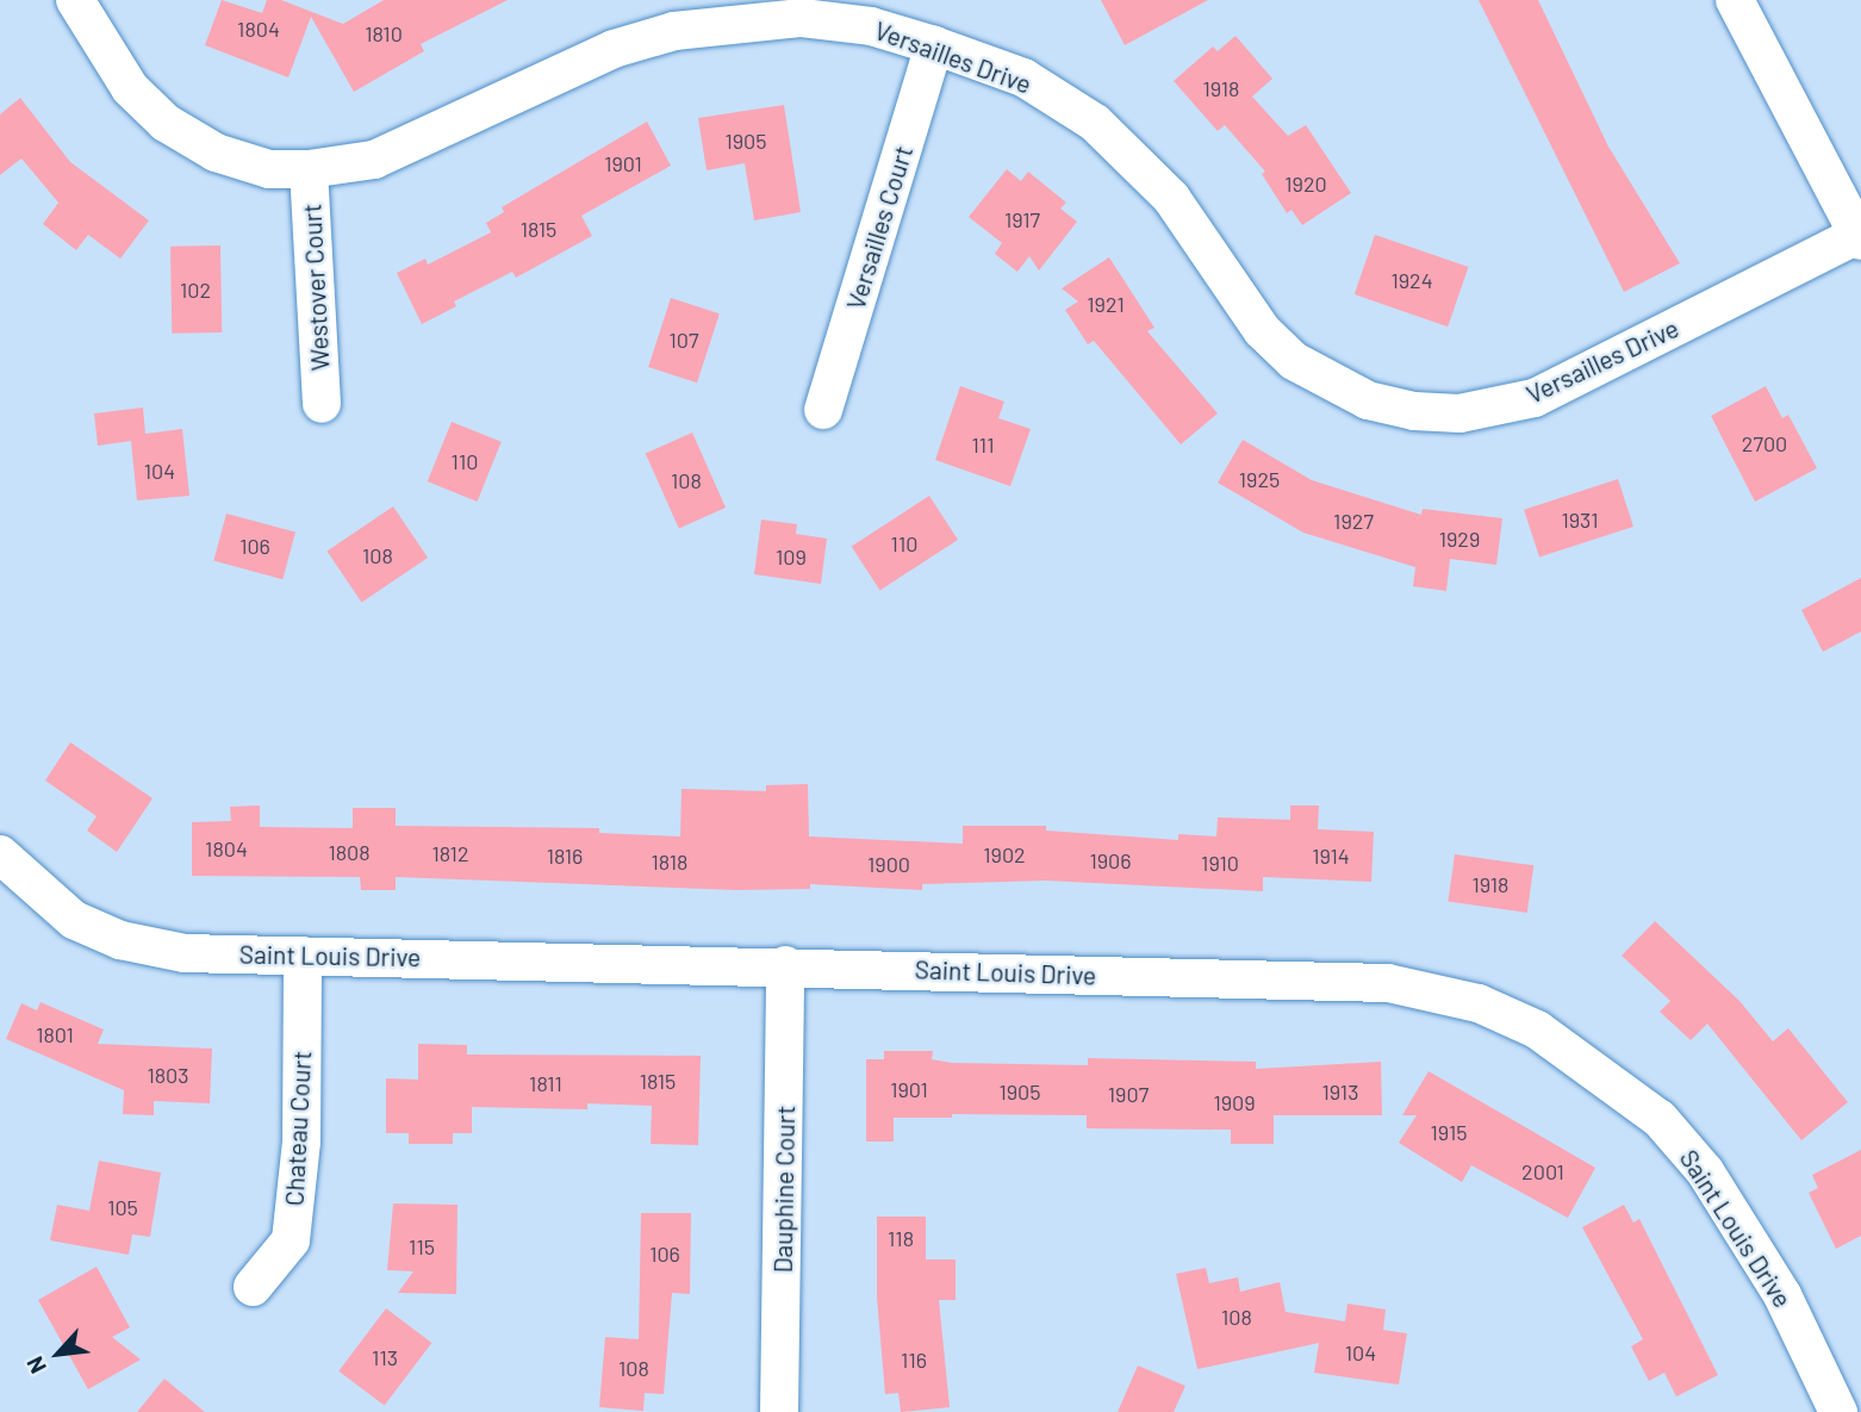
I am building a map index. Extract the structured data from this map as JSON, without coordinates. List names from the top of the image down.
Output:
{
  "streets": {
    "street": [
      "Versailles Drive",
      "Versailles Court",
      "Westover Court",
      "Saint Louis Drive",
      "Chateau Court",
      "Dauphine Court"
    ]
  },
  "crossings": [
    ["Versailles Drive", "Versailles Court"],
    ["Versailles Drive", "Westover Court"],
    ["Saint Louis Drive", "Chateau Court"],
    ["Saint Louis Drive", "Dauphine Court"]
  ],
  "house_numbers": [
    "1804",
    "1810",
    "1918",
    "1905",
    "1901",
    "1920",
    "1917",
    "1815",
    "1924",
    "102",
    "1921",
    "107",
    "2700",
    "111",
    "110",
    "104",
    "1925",
    "108",
    "1931",
    "1927",
    "1929",
    "110",
    "106",
    "108",
    "109",
    "1804",
    "1808",
    "1812",
    "1902",
    "1816",
    "1914",
    "1906",
    "1818",
    "1910",
    "1900",
    "1918",
    "1801",
    "1803",
    "1815",
    "1811",
    "1901",
    "1905",
    "1913",
    "1907",
    "1909",
    "1915",
    "2001",
    "105",
    "118",
    "115",
    "106",
    "108",
    "104",
    "113",
    "116",
    "108"
  ],
  "north": "bottom left"
}
